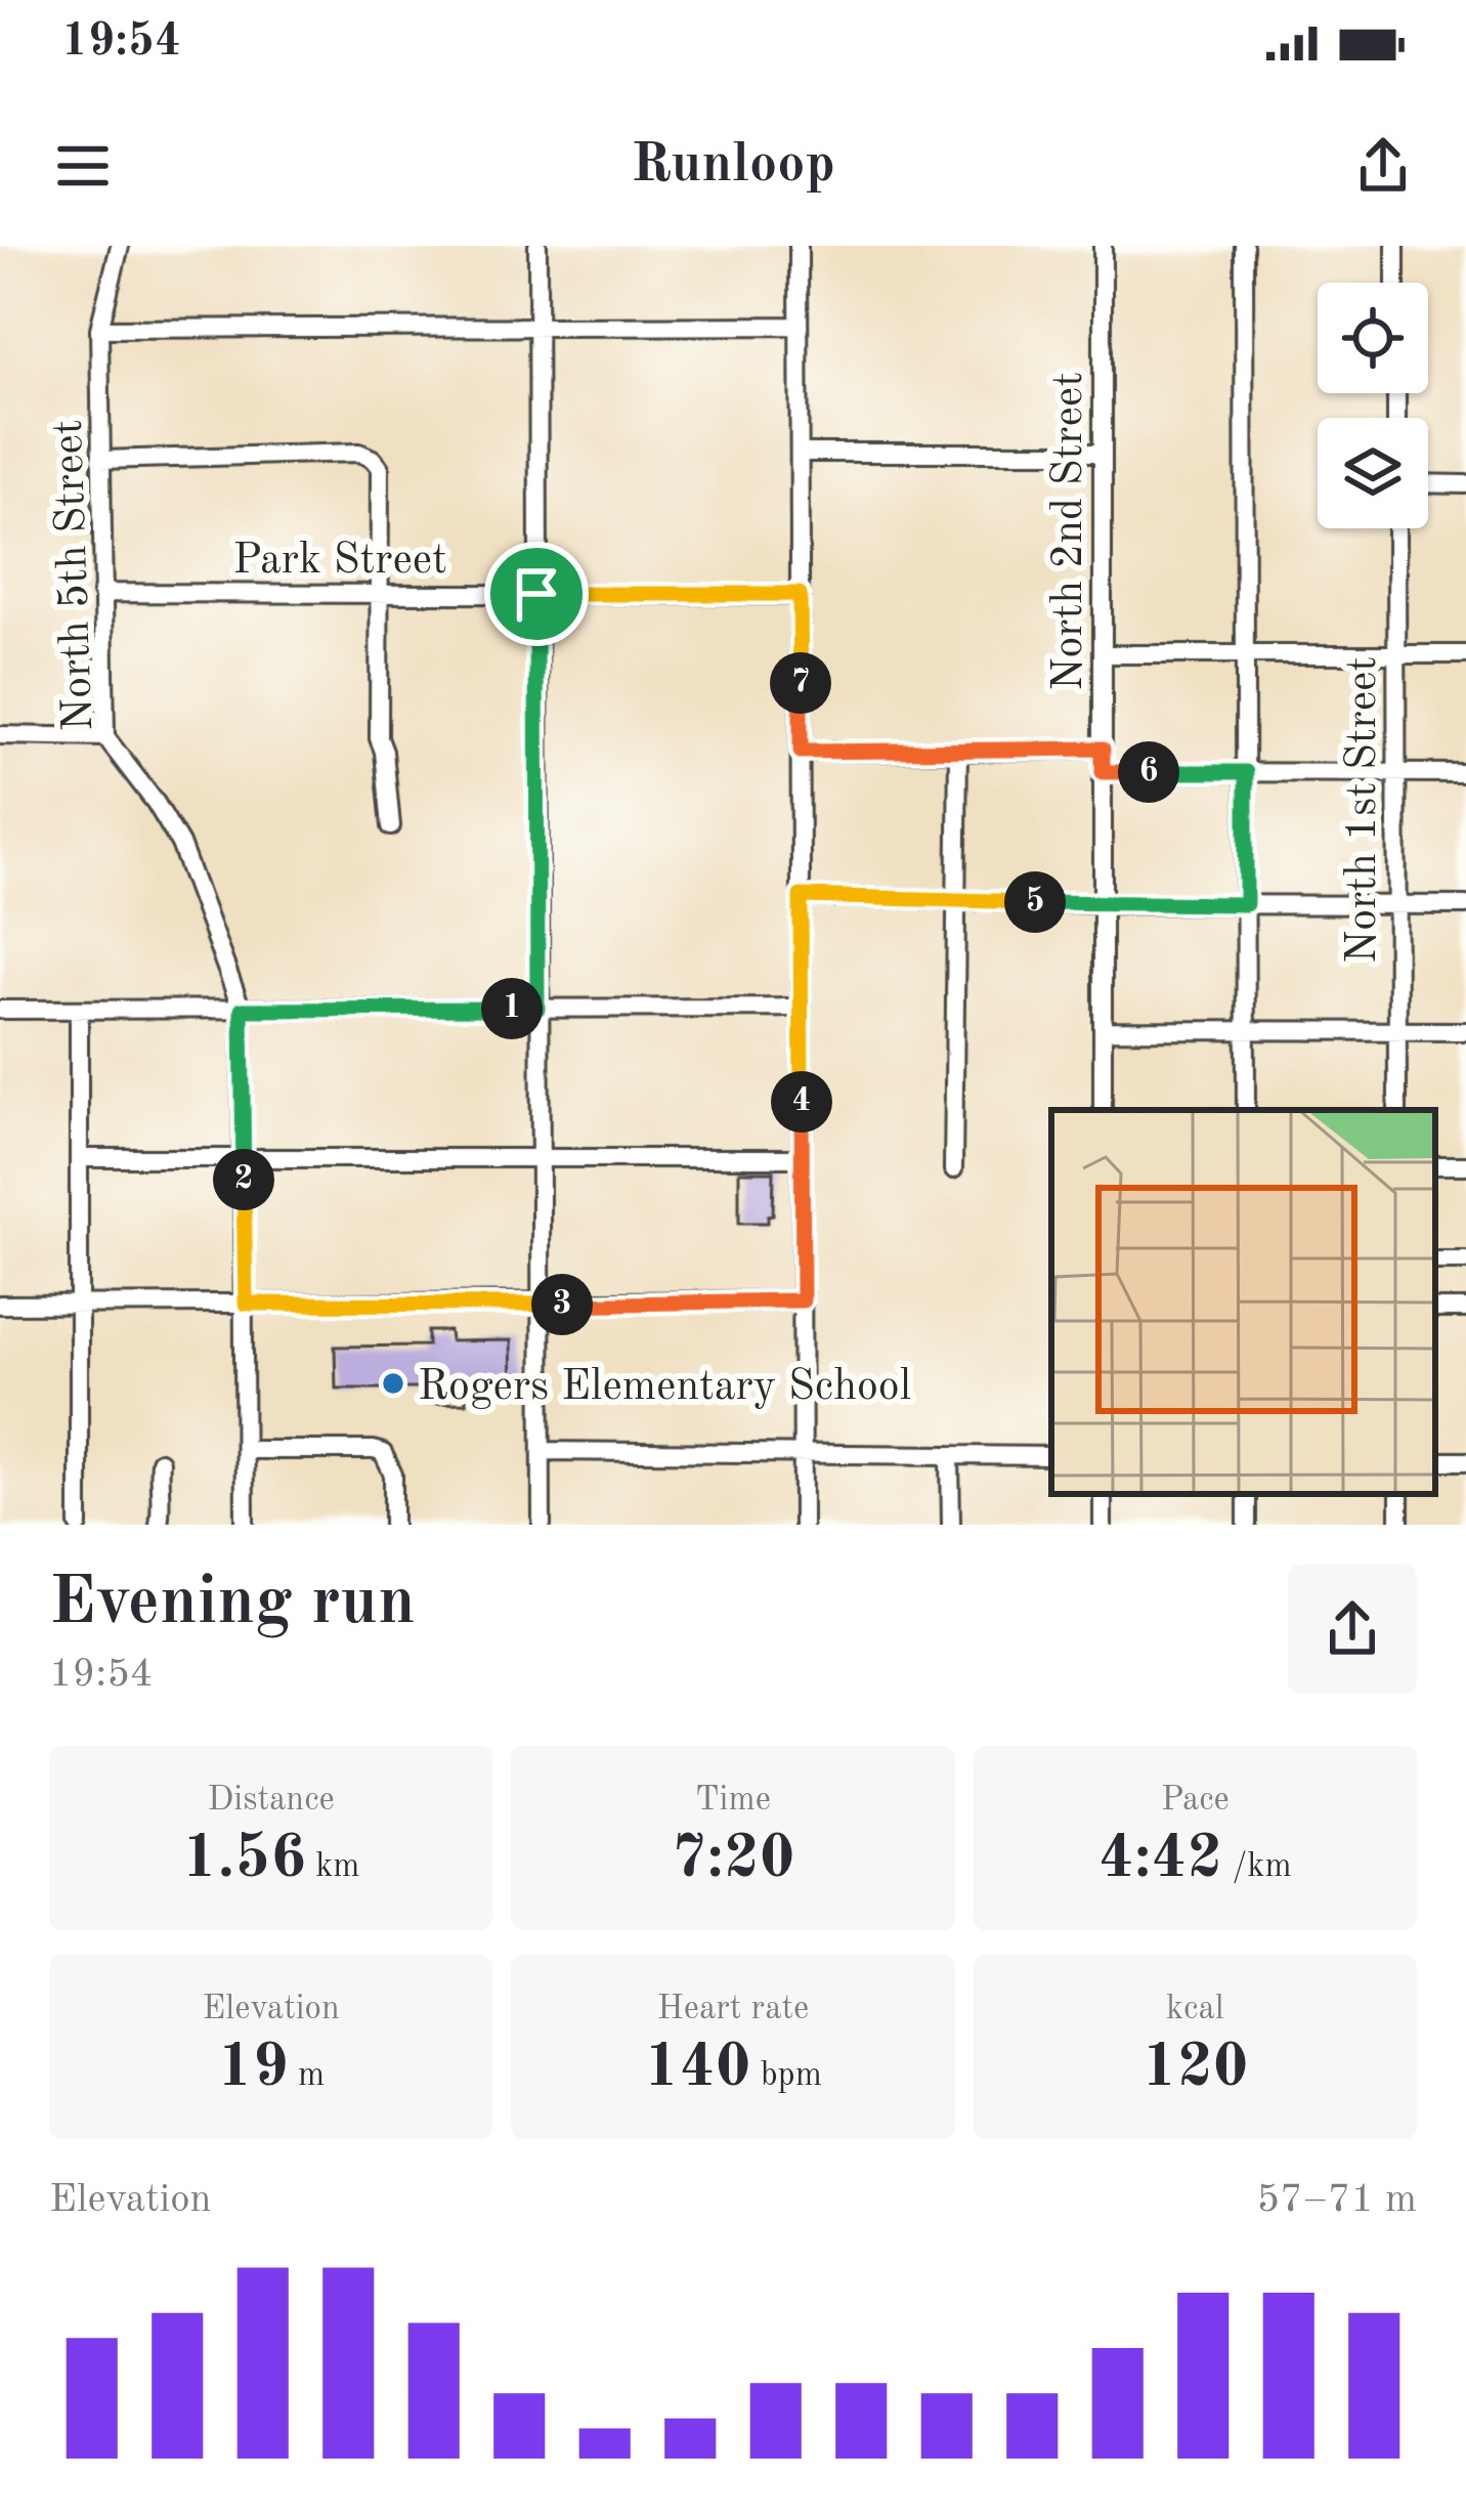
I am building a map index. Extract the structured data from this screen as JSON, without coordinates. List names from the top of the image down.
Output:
{
  "streets": {
    "street": [
      "North 2nd Street",
      "Park Street",
      "North 5th Street",
      "North 1st Street"
    ]
  },
  "crossings": [
    ["Park Street", "North 5th Street"]
  ],
  "places": ["Rogers Elementary School"],
  "page": {
    "status": "19:54",
    "header": "Runloop",
    "pins": [
      "7",
      "6",
      "5",
      "1",
      "4",
      "2",
      "3"
    ],
    "heading": ["Evening run", "19:54"],
    "stats": [
      ["Distance", "1.56 km"],
      ["Time", "7:20"],
      ["Pace", "4:42 /km"],
      ["Elevation", "19 m"],
      ["Heart rate", "140 bpm"],
      ["kcal", "120"]
    ],
    "chart": ["Elevation", "57–71 m"]
  }
}
